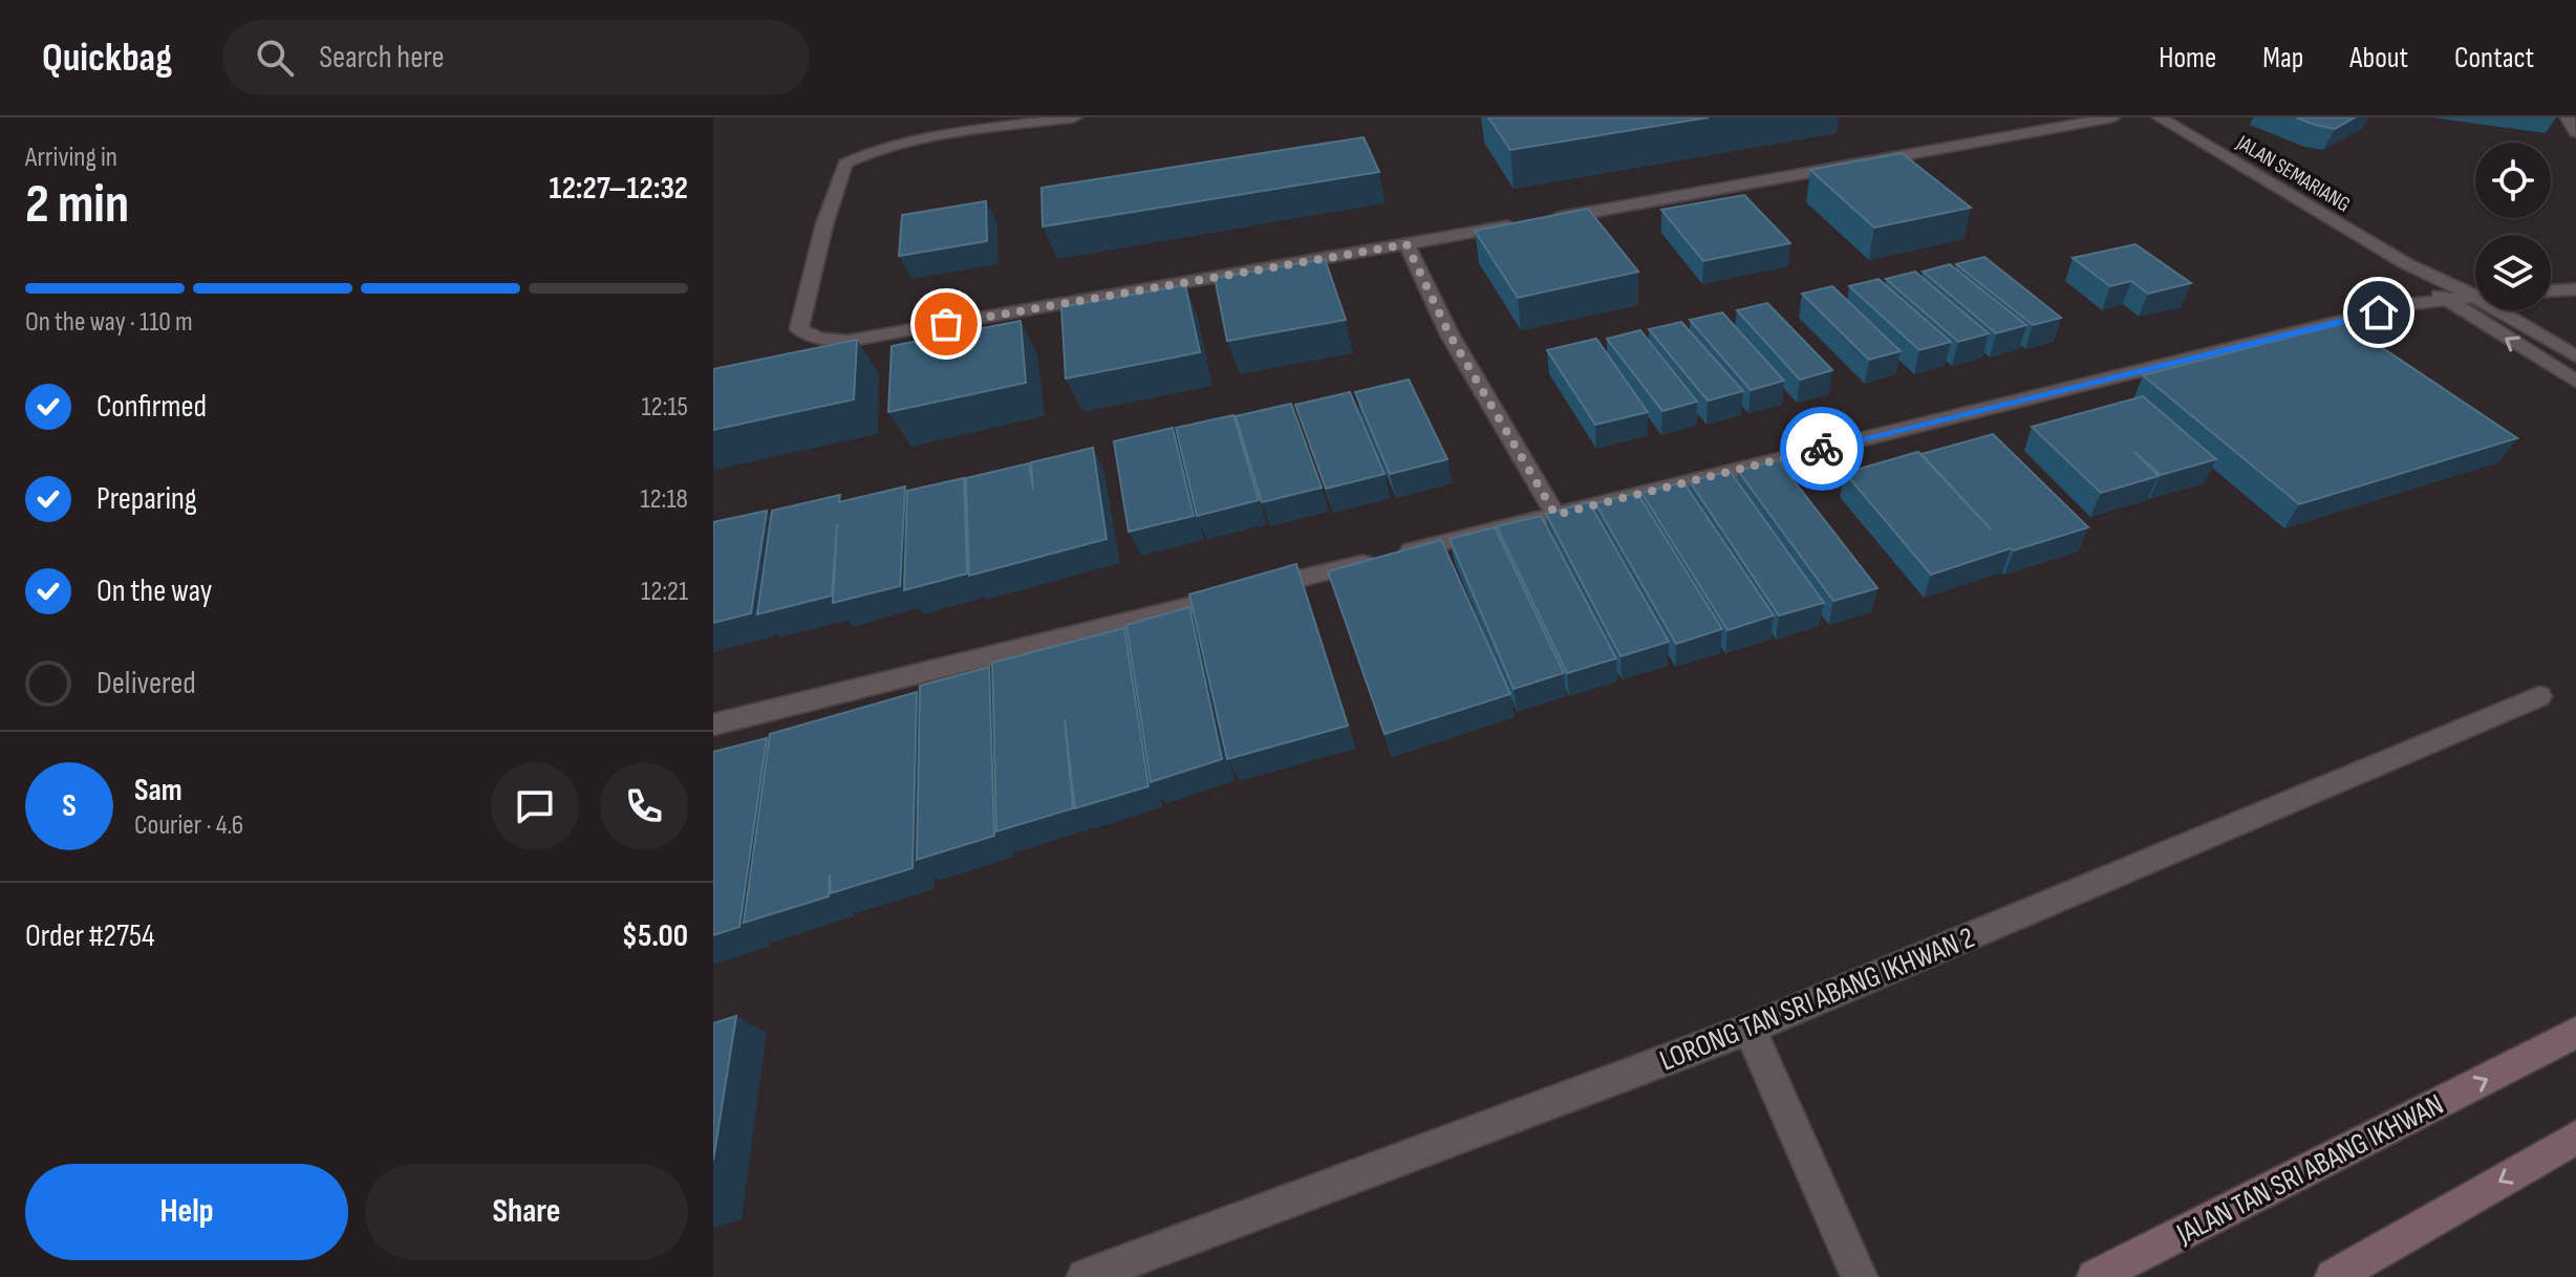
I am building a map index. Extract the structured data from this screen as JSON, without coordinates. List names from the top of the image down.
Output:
{
  "streets": {
    "street": ["JALAN SEMARIANG", "LORONG TAN SRI ABANG IKHWAN 2", "JALAN TAN SRI ABANG IKHWAN"]
  },
  "page": {
    "header": "Quickbag",
    "search": "Search here",
    "nav": [
      "Home",
      "Map",
      "About",
      "Contact"
    ],
    "heading": ["2 min", "Arriving in", "12:27–12:32"],
    "panel": [
      "Sam",
      "Courier · 4.6",
      "Order #2754",
      "$5.00"
    ],
    "bar": "On the way · 110 m",
    "list": [
      ["Confirmed", "12:15"],
      ["Preparing", "12:18"],
      ["On the way", "12:21"],
      "Delivered"
    ],
    "round": "S",
    "buttons": ["Help", "Share"]
  }
}
